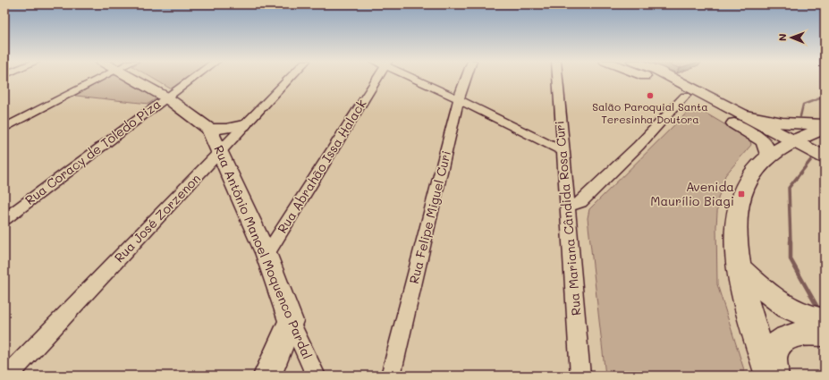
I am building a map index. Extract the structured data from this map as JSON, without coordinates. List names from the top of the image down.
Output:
{
  "streets": {
    "street": [
      "Rua Coracy de Toledo Piza",
      "Rua Abrahão Issa Halack",
      "Rua Felipe Miguel Curi",
      "Rua José Zorzenon",
      "Rua Mariana Cândida Rosa Curi",
      "Rua Antônio Manoel Moquenco Pardal"
    ]
  },
  "crossings": [
    ["Rua Coracy de Toledo Piza", "Rua Antônio Manoel Moquenco Pardal"],
    ["Rua Abrahão Issa Halack", "Rua Antônio Manoel Moquenco Pardal"],
    ["Rua José Zorzenon", "Rua Antônio Manoel Moquenco Pardal"]
  ],
  "places": {
    "other": ["Salão Paroquial Santa Teresinha Doutora"],
    "transit": ["Avenida Maurílio Biagi"]
  },
  "north": "left"
}
